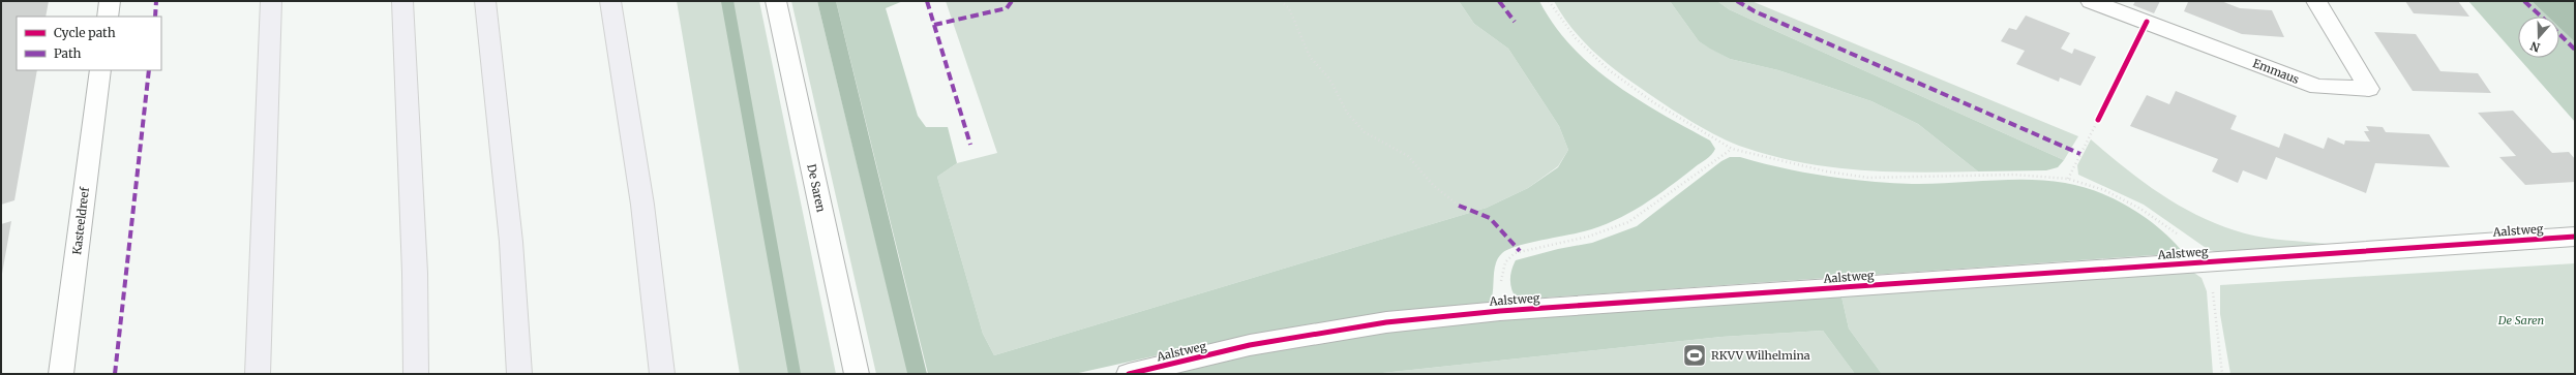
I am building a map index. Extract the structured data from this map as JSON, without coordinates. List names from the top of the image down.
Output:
{
  "streets": {
    "street": [
      "Emmaus",
      "De Saren",
      "Kasteeldreef",
      "Aalstweg"
    ]
  },
  "parks": ["De Saren"],
  "places": {
    "sports": ["RKVV Wilhelmina"]
  },
  "legend": ["Cycle path", "Path"],
  "north": "bottom"
}
